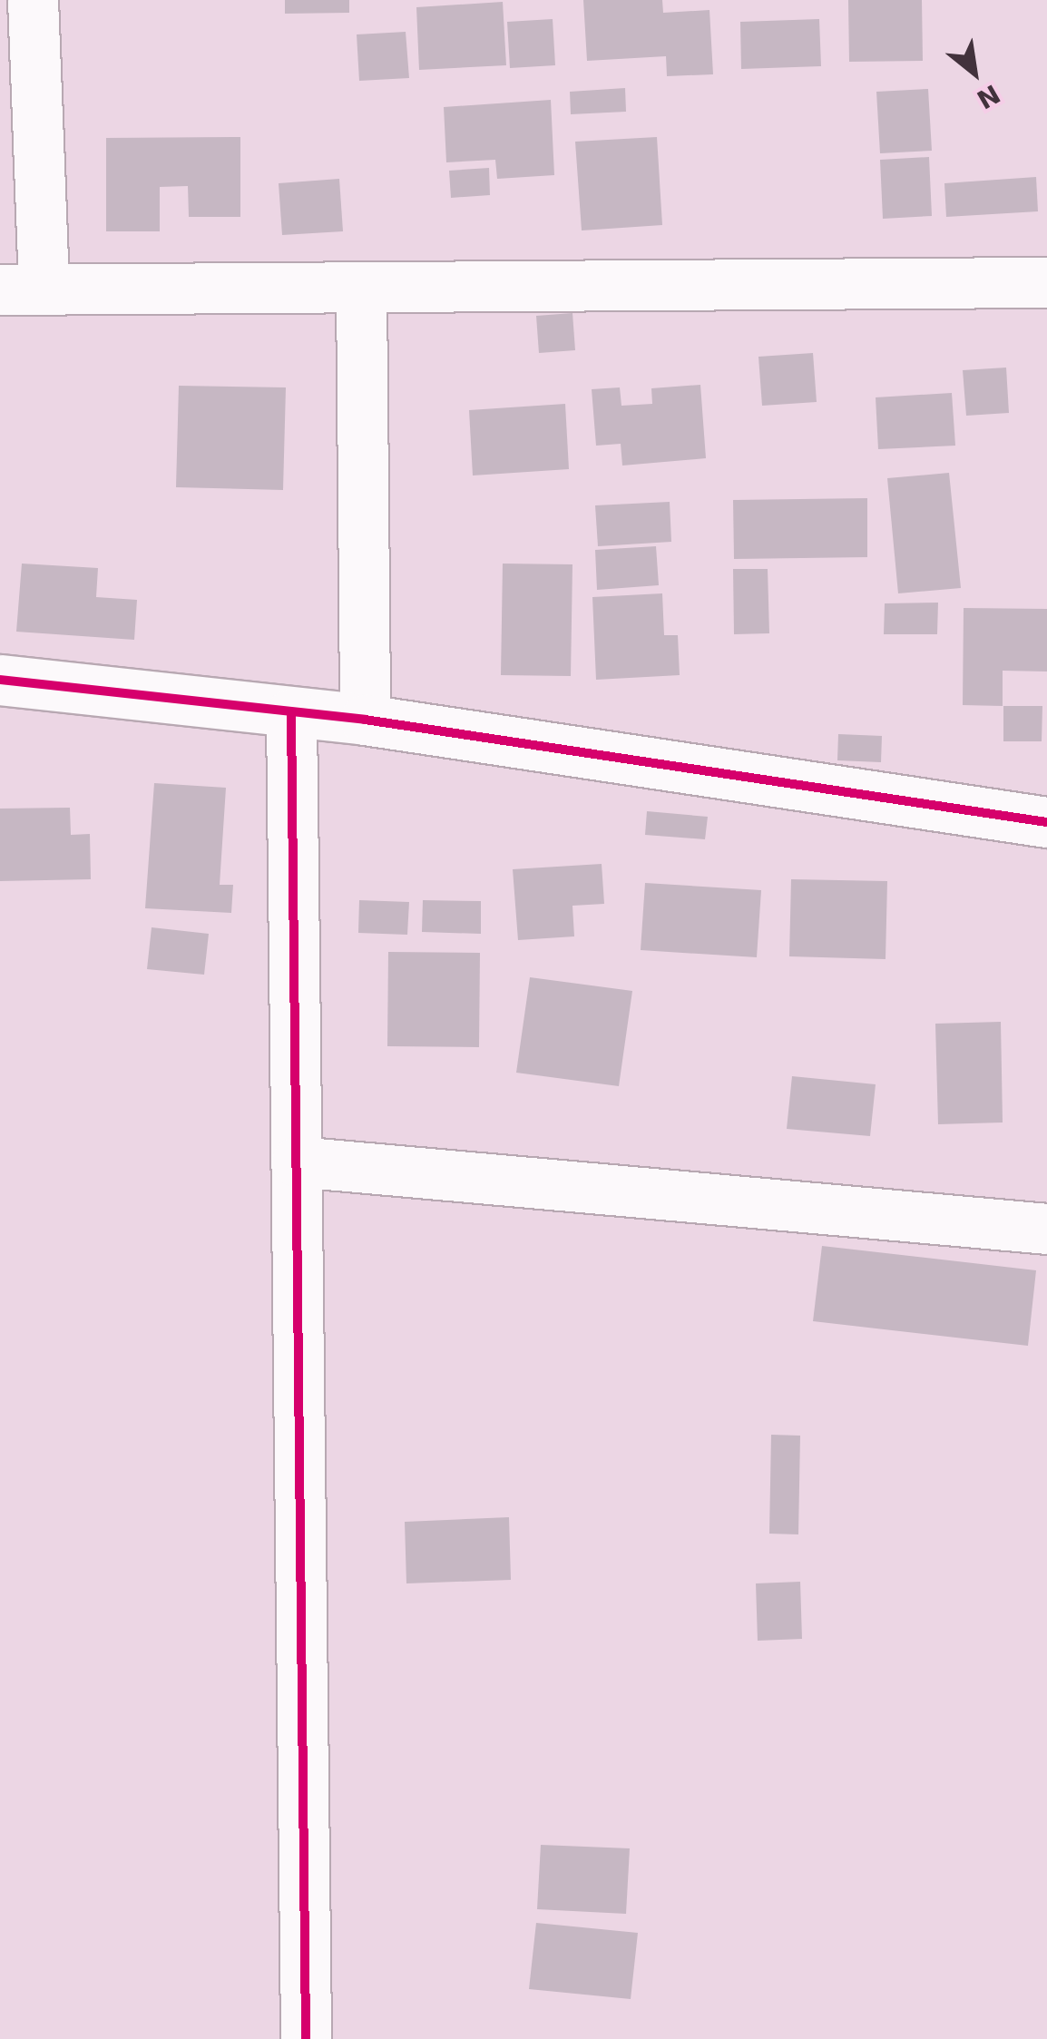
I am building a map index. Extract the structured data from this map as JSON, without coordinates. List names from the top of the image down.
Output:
{
  "north": "bottom right"
}
